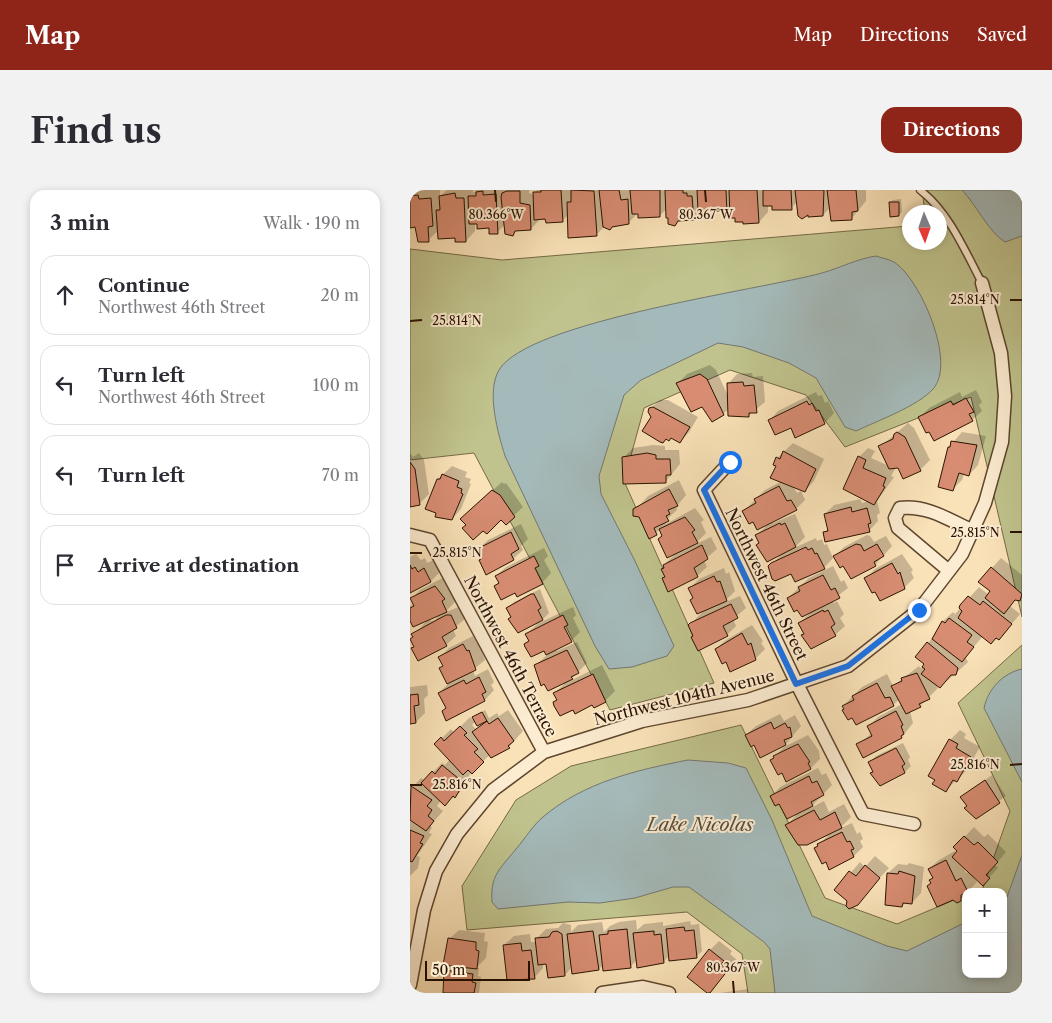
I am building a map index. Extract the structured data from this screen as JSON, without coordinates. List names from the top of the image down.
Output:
{
  "streets": {
    "street": ["Northwest 46th Street", "Northwest 46th Terrace", "Northwest 104th Avenue"]
  },
  "crossings": [
    ["Northwest 46th Street", "Northwest 104th Avenue"],
    ["Northwest 46th Terrace", "Northwest 104th Avenue"]
  ],
  "water": ["Lake Nicolas"],
  "scale_bar": "50 m",
  "north": "bottom",
  "page": {
    "header": "Map",
    "nav": ["Map", "Directions", "Saved"],
    "buttons": "Directions",
    "title": "Find us",
    "heading": ["3 min", "Walk · 190 m"],
    "list": [
      ["Continue", "Northwest 46th Street", "20 m"],
      ["Turn left", "Northwest 46th Street", "100 m"],
      ["Turn left", "70 m"],
      "Arrive at destination"
    ],
    "map_buttons": ["+", "−"],
    "scale": "50 m"
  },
  "coordinates": [
    "80.366°W",
    "80.367°W",
    "25.814°N",
    "25.815°N",
    "25.816°N"
  ]
}
